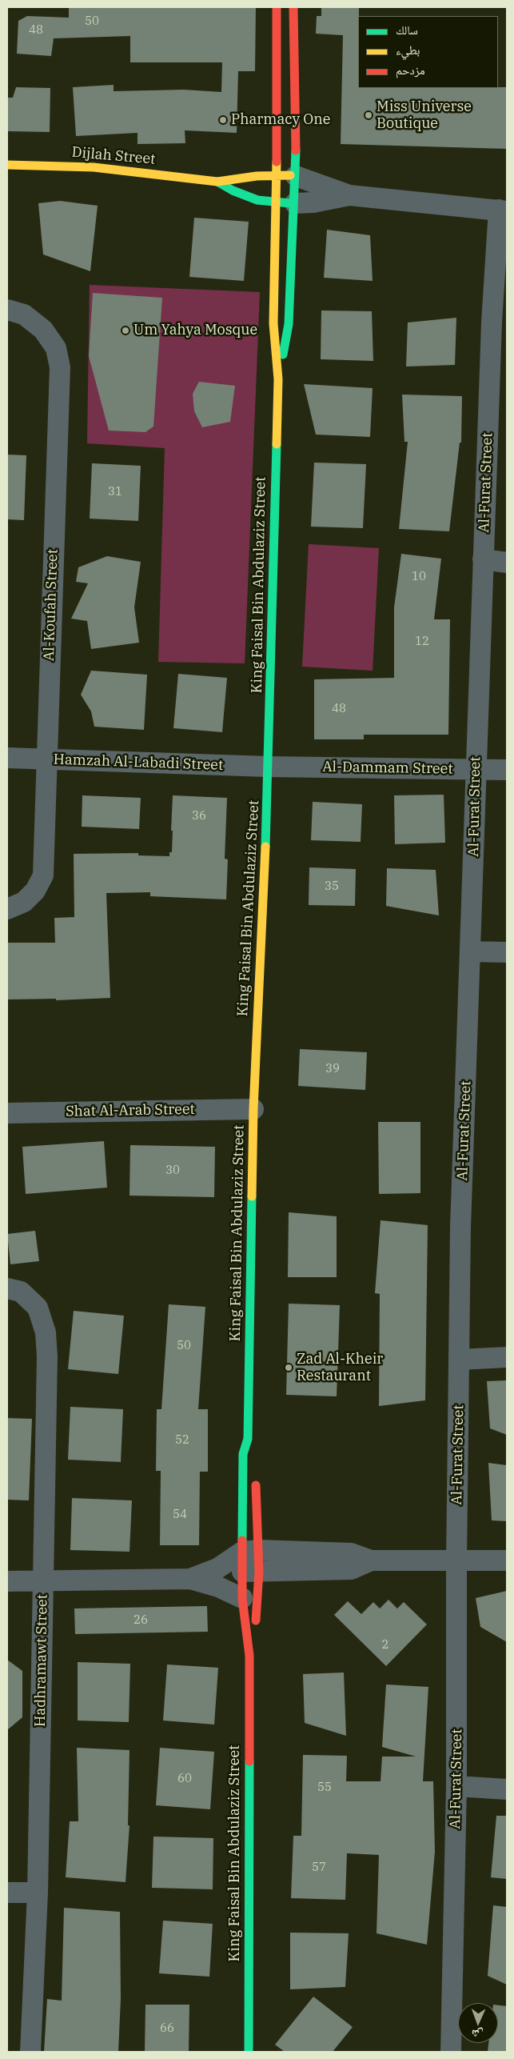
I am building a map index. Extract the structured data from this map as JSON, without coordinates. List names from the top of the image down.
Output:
{
  "streets": {
    "main road": ["Dijlah Street", "King Faisal Bin Abdulaziz Street"],
    "street": [
      "Al-Furat Street",
      "Al-Koufah Street",
      "Hamzah Al-Labadi Street",
      "Al-Dammam Street",
      "Shat Al-Arab Street",
      "Hadhramawt Street"
    ]
  },
  "crossings": [
    ["Dijlah Street", "King Faisal Bin Abdulaziz Street"],
    ["Al-Furat Street", "Al-Dammam Street"],
    ["King Faisal Bin Abdulaziz Street", "Hamzah Al-Labadi Street"],
    ["King Faisal Bin Abdulaziz Street", "Al-Dammam Street"],
    ["King Faisal Bin Abdulaziz Street", "Shat Al-Arab Street"],
    ["Al-Koufah Street", "Hamzah Al-Labadi Street"],
    ["Hamzah Al-Labadi Street", "Al-Dammam Street"]
  ],
  "places": [
    "Miss Universe Boutique",
    "Pharmacy One",
    "Um Yahya Mosque",
    "Zad Al-Kheir Restaurant"
  ],
  "house_numbers": [
    "50",
    "48",
    "31",
    "10",
    "12",
    "48",
    "36",
    "35",
    "39",
    "30",
    "50",
    "52",
    "54",
    "26",
    "2",
    "60",
    "55",
    "57",
    "66"
  ],
  "legend": ["سالك", "بطيء", "مزدحم"],
  "north": "bottom"
}
